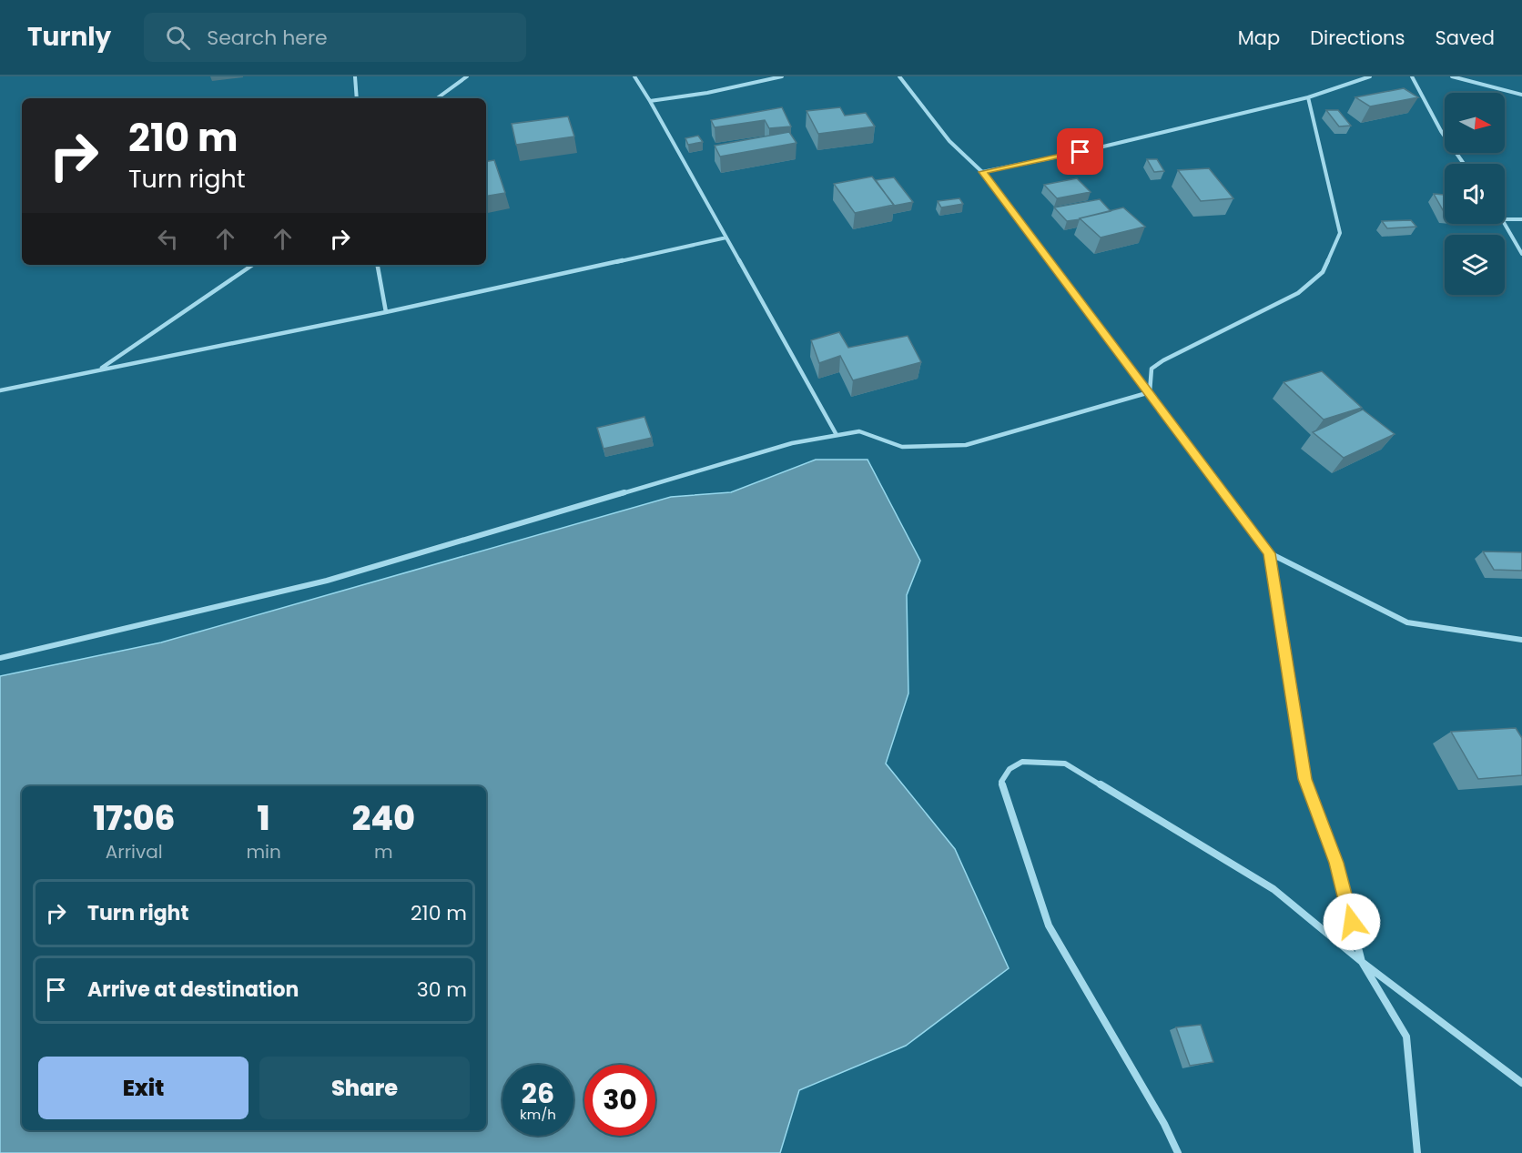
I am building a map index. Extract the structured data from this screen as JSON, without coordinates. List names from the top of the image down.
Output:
{
  "north": "right",
  "page": {
    "header": "Turnly",
    "search": "Search here",
    "nav": ["Map", "Directions", "Saved"],
    "turn": ["210 m", "Turn right"],
    "eta": [
      "17:06",
      "Arrival",
      "1",
      "min",
      "240",
      "m"
    ],
    "list": [
      {
        "name": "Turn right",
        "value": "210 m"
      },
      {
        "name": "Arrive at destination",
        "value": "30 m"
      }
    ],
    "buttons": ["Exit", "Share"],
    "speed": "26 km/h",
    "limit": "30"
  }
}
